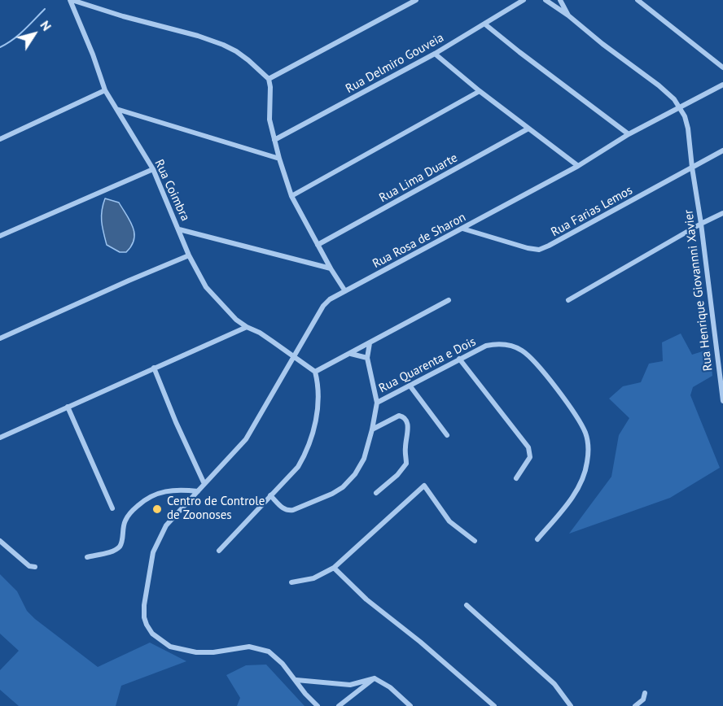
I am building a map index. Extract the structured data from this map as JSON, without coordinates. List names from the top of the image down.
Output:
{
  "streets": {
    "street": [
      "Rua Delmiro Gouveia",
      "Rua Lima Duarte",
      "Rua Coimbra",
      "Rua Farias Lemos",
      "Rua Rosa de Sharon",
      "Rua Henrique Giovannni Xavier",
      "Rua Quarenta e Dois"
    ]
  },
  "crossings": [
    ["Rua Coimbra", "Rua Rosa de Sharon"],
    ["Rua Farias Lemos", "Rua Rosa de Sharon"],
    ["Rua Farias Lemos", "Rua Henrique Giovannni Xavier"],
    ["Rua Rosa de Sharon", "Rua Henrique Giovannni Xavier"]
  ],
  "places": ["Centro de Controle de Zoonoses"],
  "north": "top right"
}
